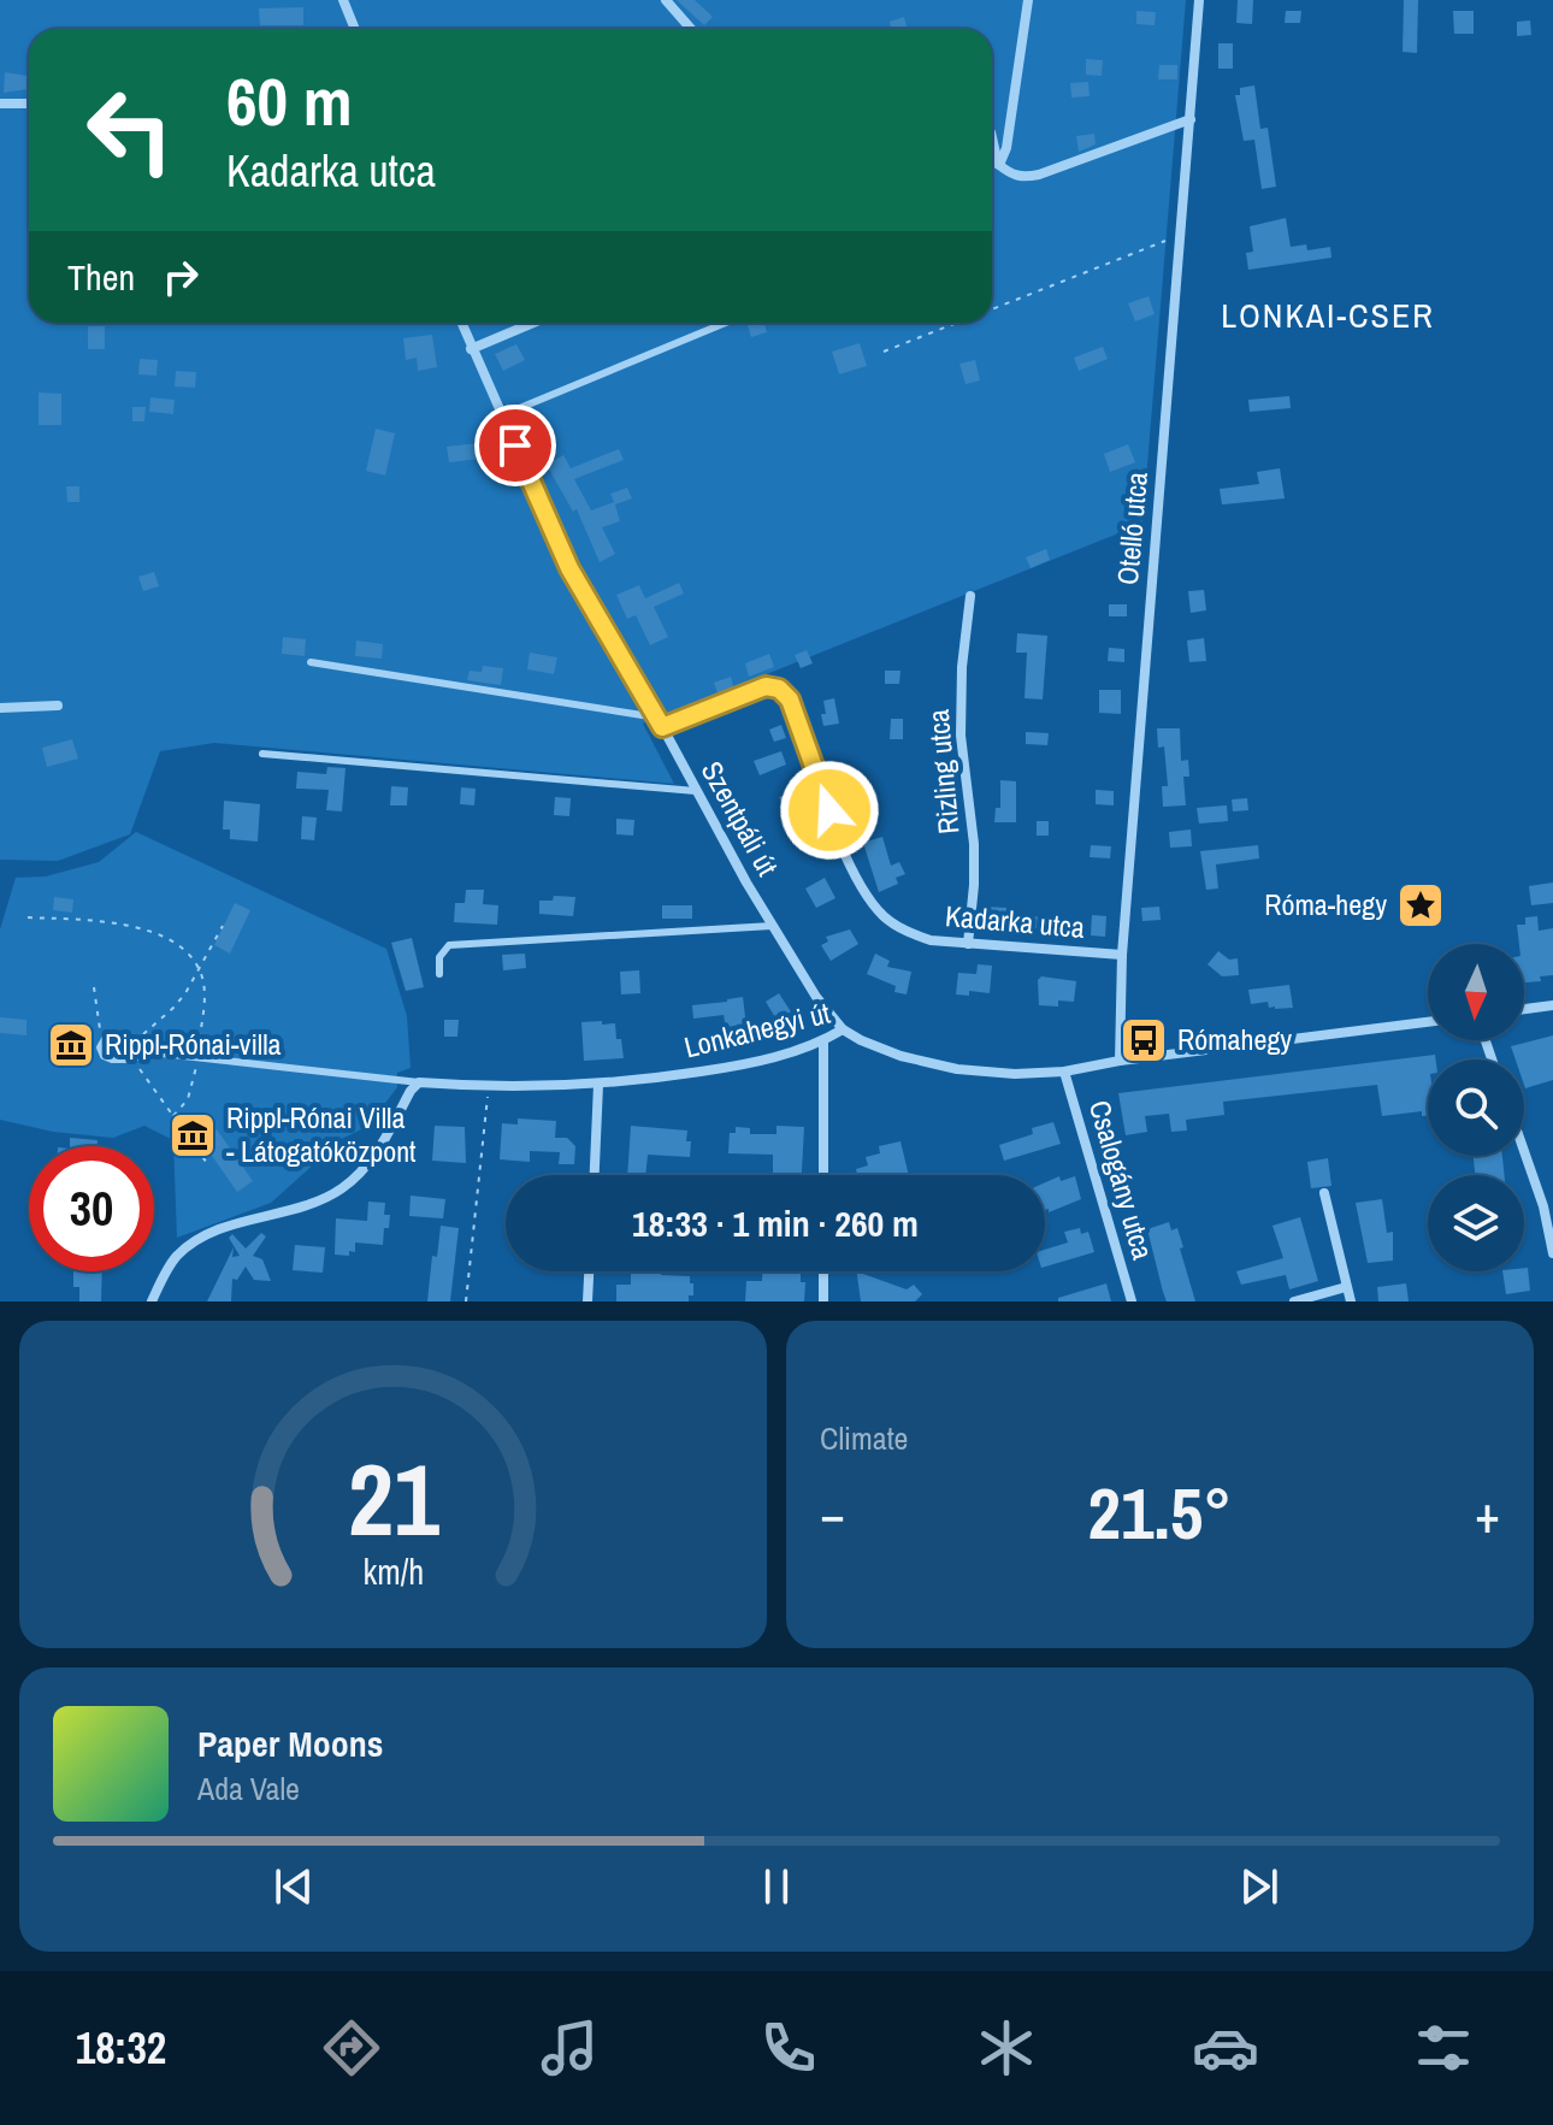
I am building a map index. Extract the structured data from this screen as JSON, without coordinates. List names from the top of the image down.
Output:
{
  "streets": {
    "street": [
      "Otelló utca",
      "Rizling utca",
      "Szentpáli út",
      "Kadarka utca",
      "Lonkahegyi út",
      "Csalogány utca"
    ]
  },
  "crossings": [
    ["Otelló utca", "Kadarka utca"],
    ["Otelló utca", "Lonkahegyi út"],
    ["Rizling utca", "Kadarka utca"],
    ["Szentpáli út", "Kadarka utca"],
    ["Szentpáli út", "Lonkahegyi út"],
    ["Lonkahegyi út", "Csalogány utca"]
  ],
  "districts": ["LONKAI-CSER"],
  "places": {
    "place": ["Róma-hegy"],
    "bus stop": ["Rómahegy"],
    "museum": ["Rippl-Rónai-villa", "Rippl-Rónai Villa - Látogatóközpont"]
  },
  "north": "bottom",
  "page": {
    "turn": ["60 m", "Kadarka utca"],
    "then": "Then",
    "limit": "30",
    "trip": "18:33 · 1 min · 260 m",
    "tile": "Climate",
    "heat": ["−", "21.5°", "+"],
    "song": ["Paper Moons", "Ada Vale"],
    "tabs": "18:32",
    "gauge": ["21", "km/h"]
  }
}
